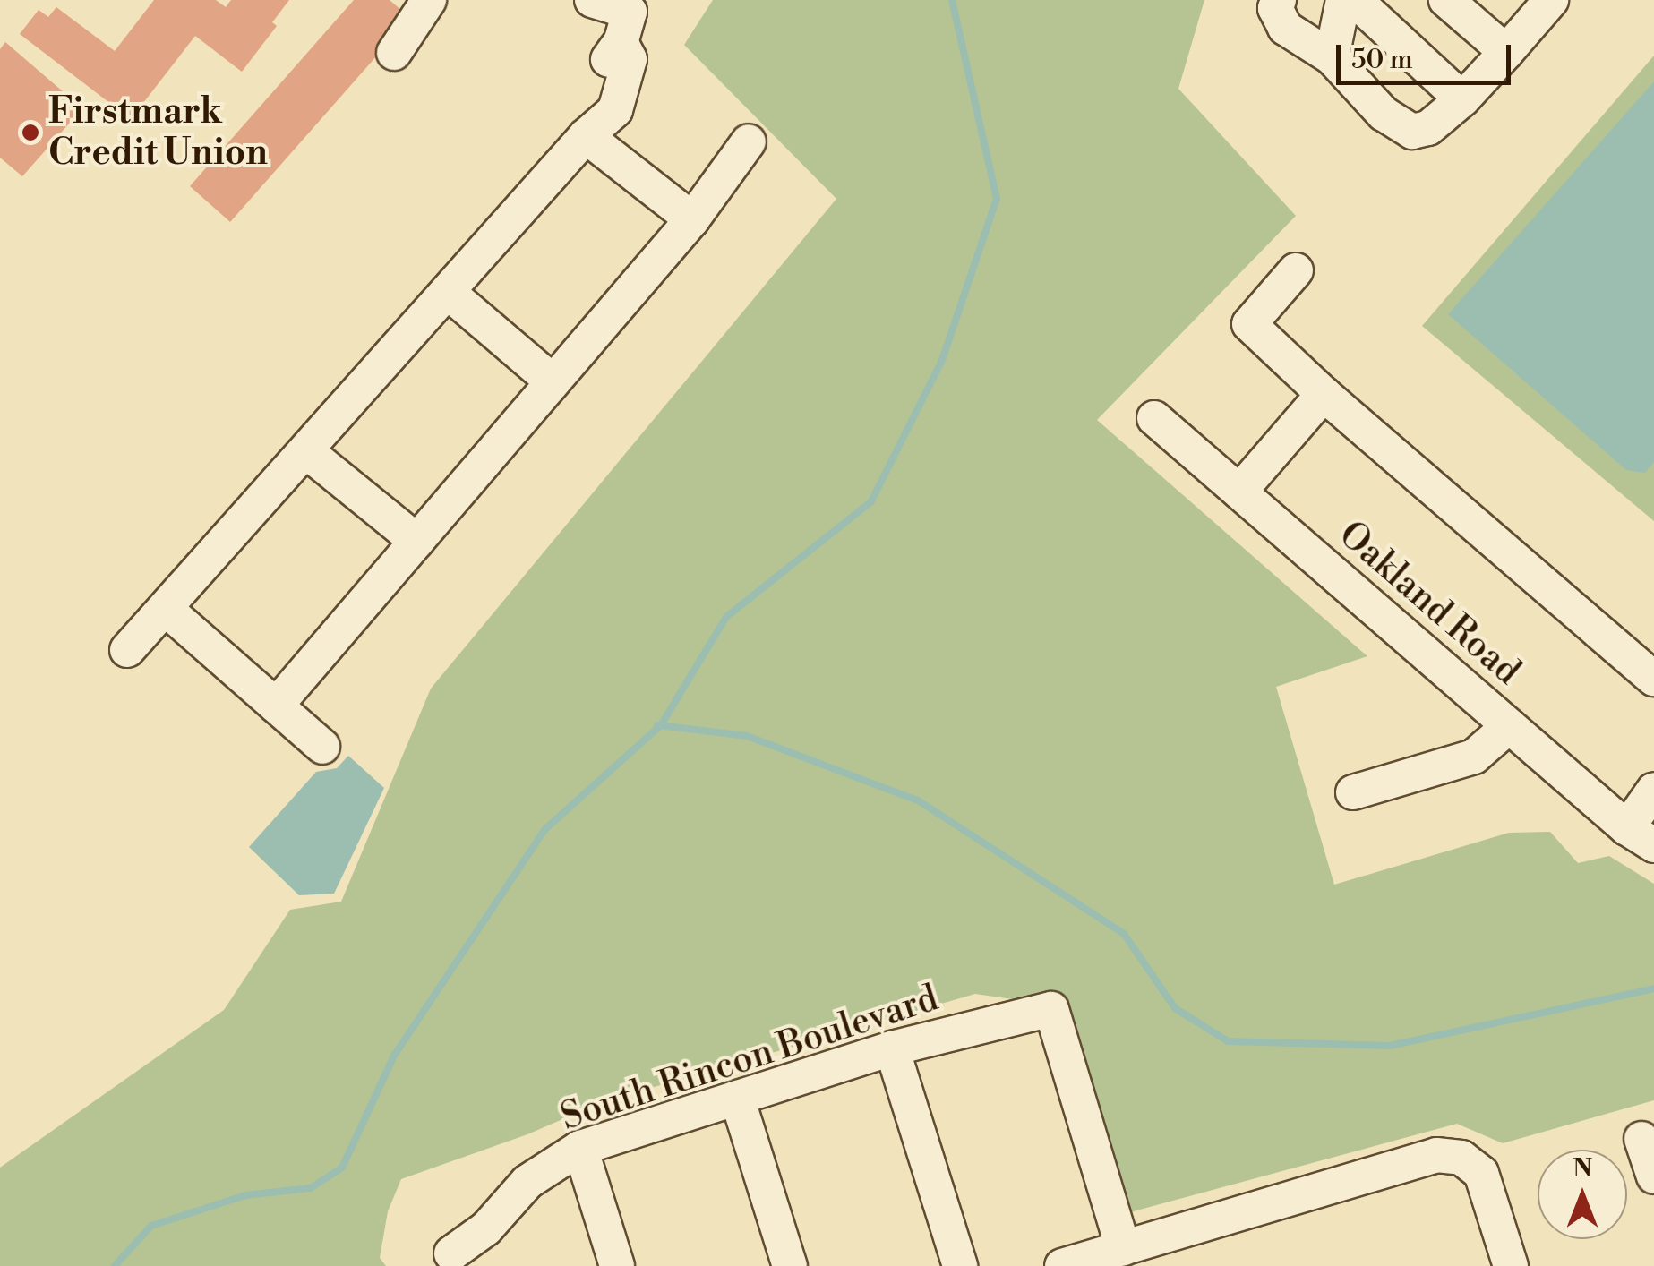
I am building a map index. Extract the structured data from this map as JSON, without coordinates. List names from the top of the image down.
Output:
{
  "streets": {
    "street": ["Oakland Road", "South Rincon Boulevard"]
  },
  "places": ["Firstmark Credit Union"],
  "scale_bar": "50 m",
  "north": "top"
}
